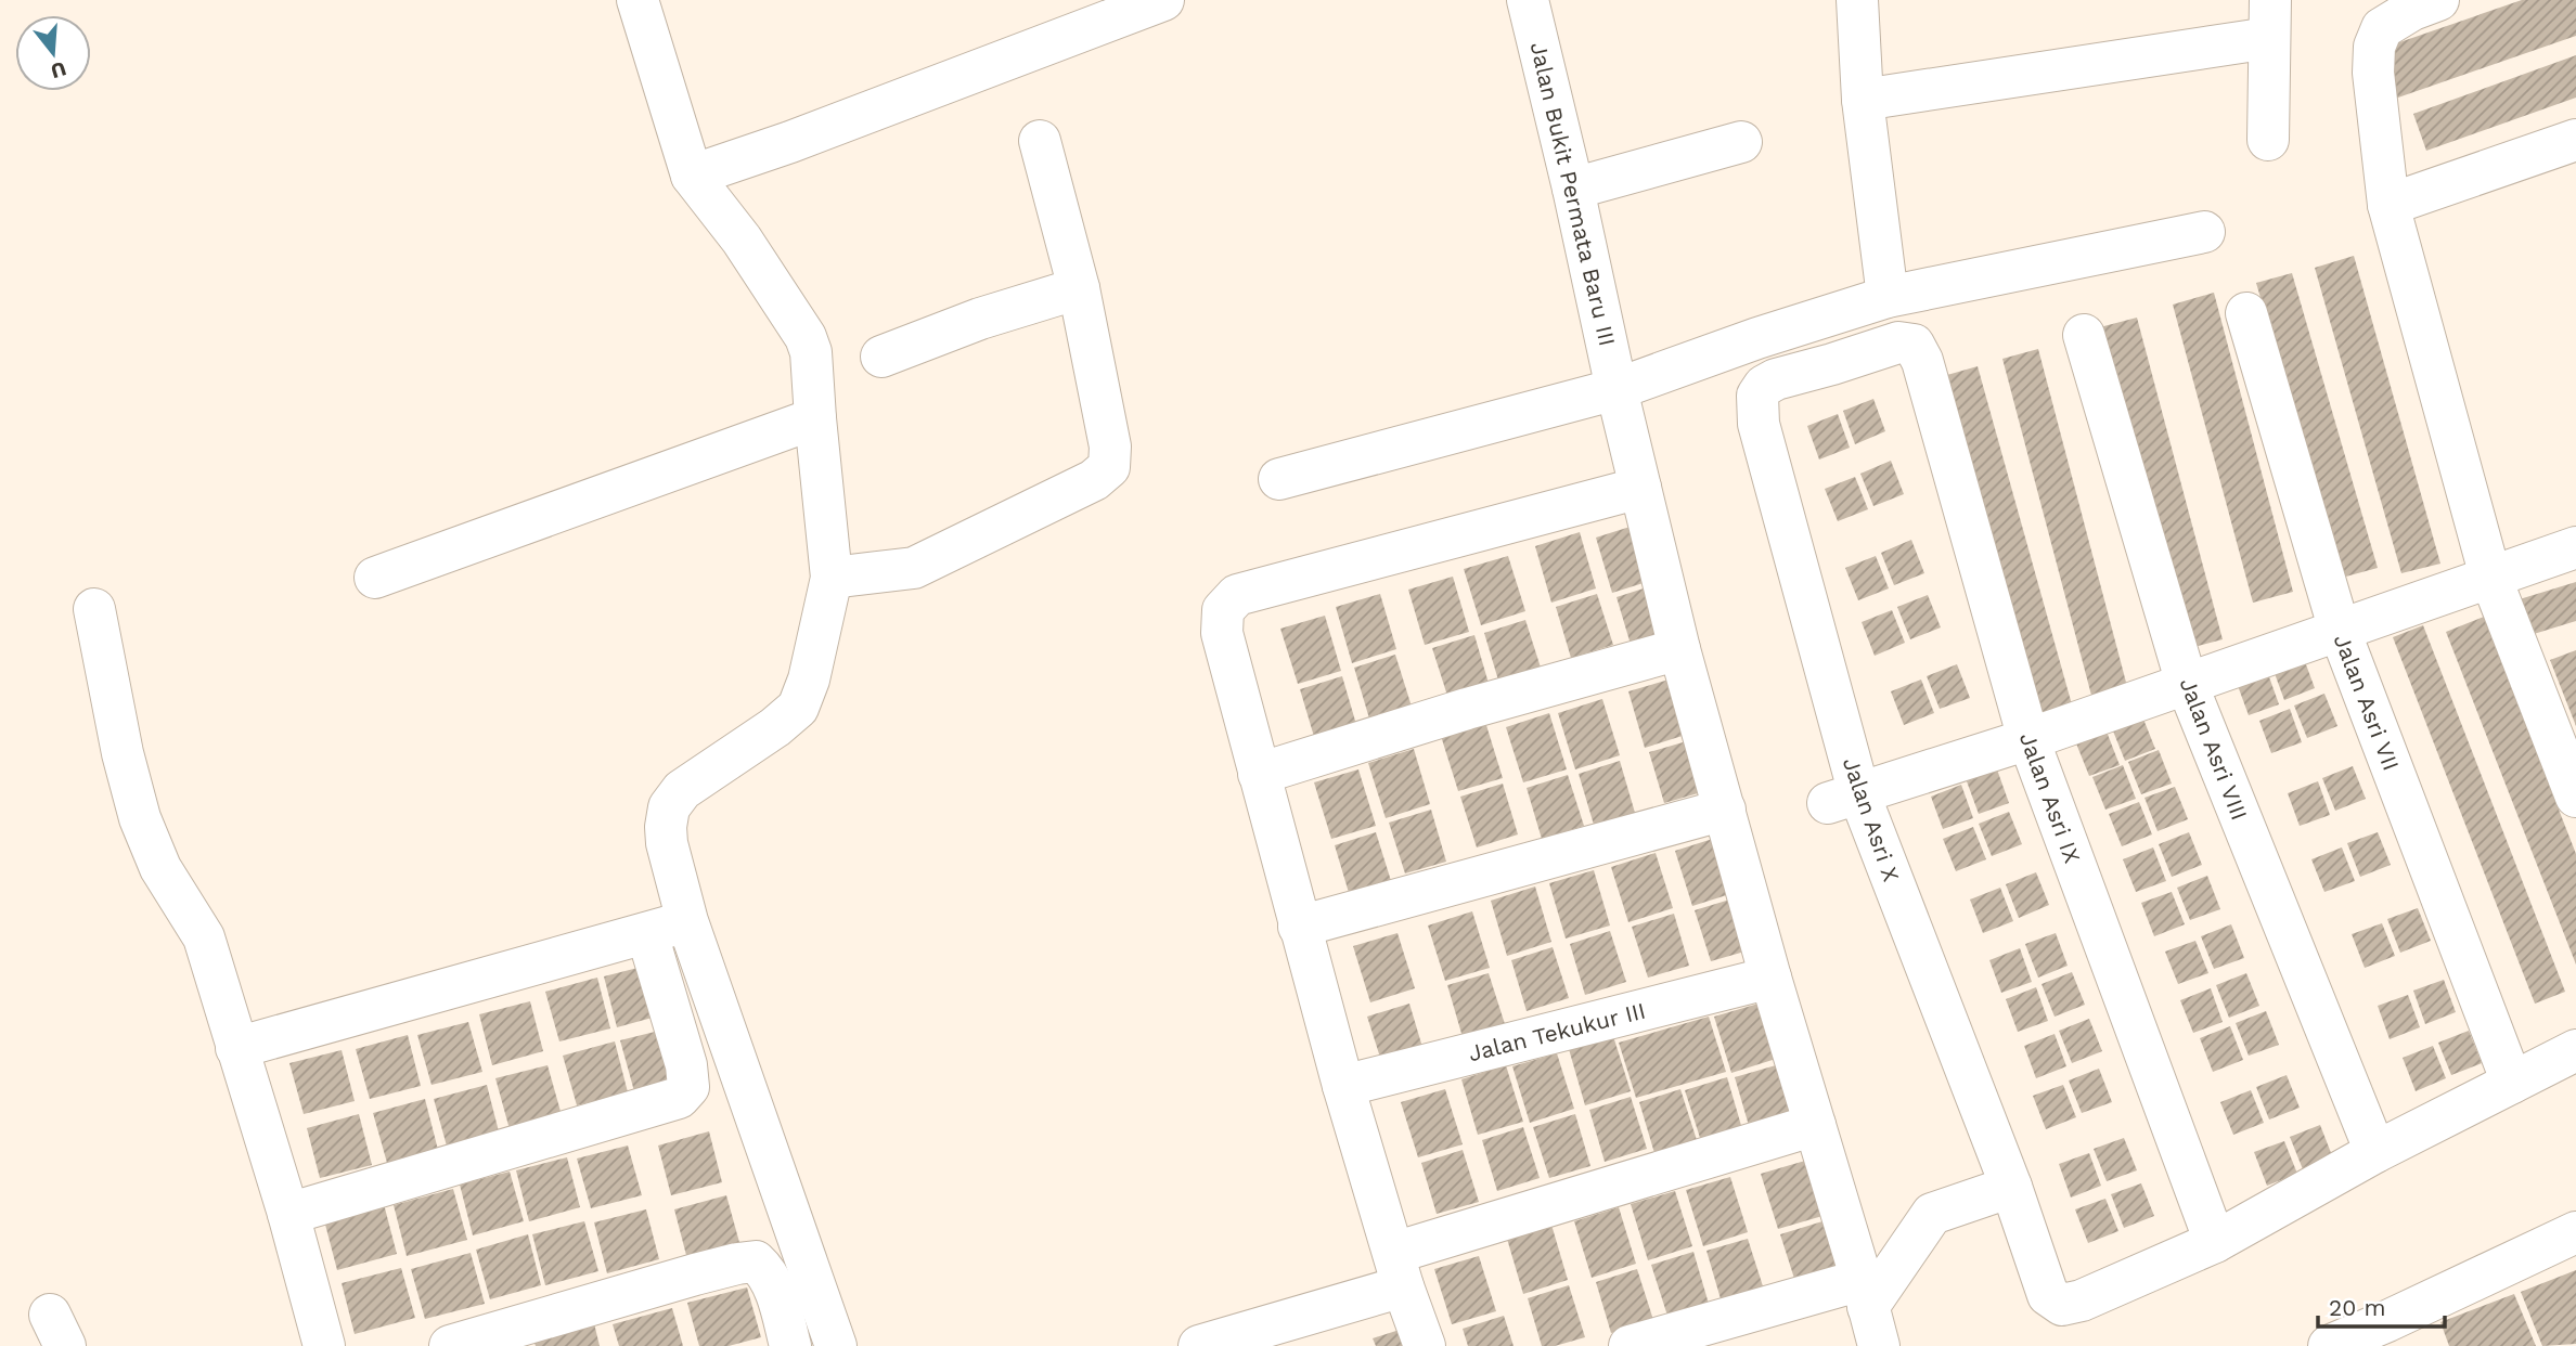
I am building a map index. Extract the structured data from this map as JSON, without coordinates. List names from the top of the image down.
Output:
{
  "streets": {
    "street": [
      "Jalan Bukit Permata Baru III",
      "Jalan Asri VII",
      "Jalan Asri VIII",
      "Jalan Asri IX",
      "Jalan Asri X",
      "Jalan Tekukur III"
    ]
  },
  "crossings": [
    ["Jalan Bukit Permata Baru III", "Jalan Tekukur III"],
    ["Jalan Asri IX", "Jalan Asri X"]
  ],
  "scale_bar": "20 m",
  "north": "bottom"
}
